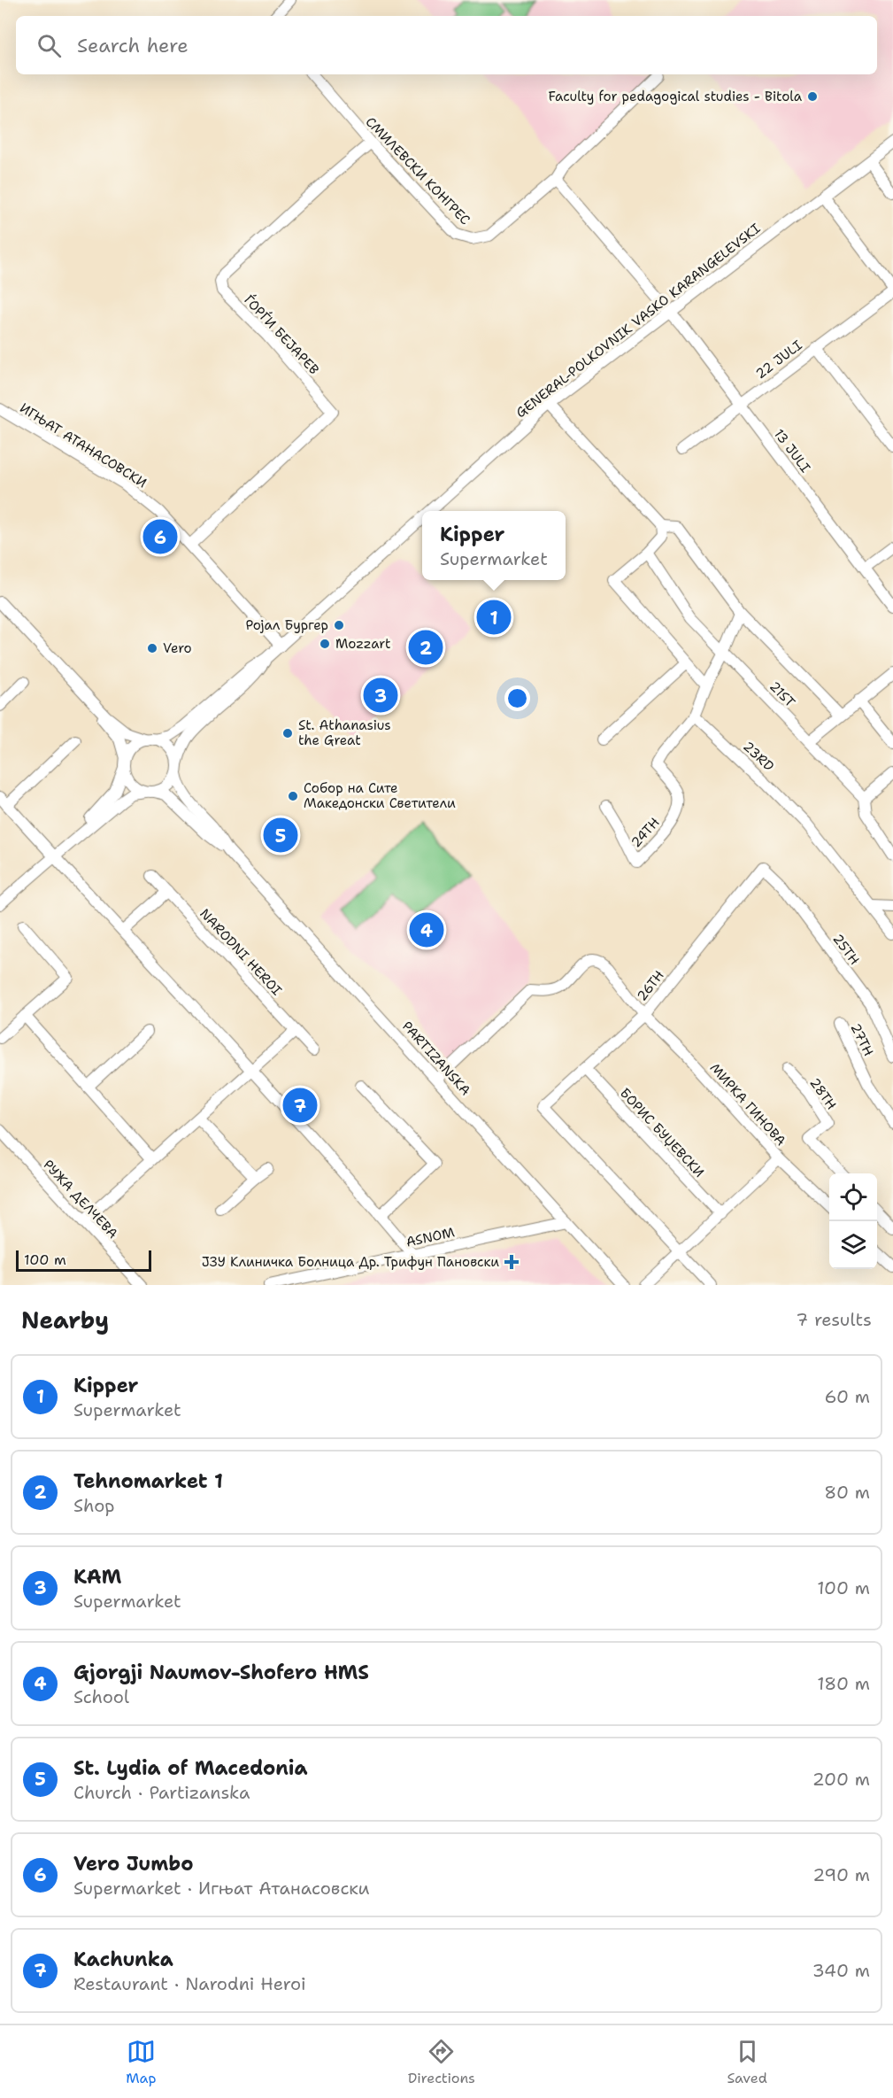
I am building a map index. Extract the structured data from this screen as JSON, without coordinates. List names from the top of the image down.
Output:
{
  "streets": {
    "street": [
      "СМИЛЕВСКИ КОНГРЕС",
      "GENERAL-POLKOVNIK VASKO KARANGELEVSKI",
      "ЃОРЃИ БЕЈАРЕВ",
      "22 JULI",
      "ИГЊАТ АТАНАСОВСКИ",
      "13 JULI",
      "21ST",
      "23RD",
      "24TH",
      "25TH",
      "NARODNI HEROI",
      "26TH",
      "27TH",
      "PARTIZANSKA",
      "28TH",
      "МИРКА ГИНОВА",
      "БОРИС БУЏЕВСКИ",
      "РУЖА ДЕЛЧЕВА",
      "ASNOM"
    ]
  },
  "crossings": [
    ["СМИЛЕВСКИ КОНГРЕС", "ЃОРЃИ БЕЈАРЕВ"],
    ["СМИЛЕВСКИ КОНГРЕС", "13 JULI"],
    ["GENERAL-POLKOVNIK VASKO KARANGELEVSKI", "ИГЊАТ АТАНАСОВСКИ"],
    ["GENERAL-POLKOVNIK VASKO KARANGELEVSKI", "13 JULI"],
    ["GENERAL-POLKOVNIK VASKO KARANGELEVSKI", "PARTIZANSKA"],
    ["ЃОРЃИ БЕЈАРЕВ", "ИГЊАТ АТАНАСОВСКИ"],
    ["22 JULI", "13 JULI"],
    ["23RD", "24TH"],
    ["25TH", "26TH"],
    ["26TH", "МИРКА ГИНОВА"],
    ["26TH", "БОРИС БУЏЕВСКИ"],
    ["PARTIZANSKA", "МИРКА ГИНОВА"],
    ["PARTIZANSKA", "ASNOM"]
  ],
  "places": {
    "other": [
      "Faculty for pedagogical studies - Bitola",
      "Ројал Бургер",
      "Mozzart",
      "Vero",
      "St. Athanasius the Great",
      "Собор на Сите Македонски Светители"
    ],
    "health": ["ЈЗУ Клиничка Болница Др. Трифун Пановски"]
  },
  "scale_bar": "100 m",
  "page": {
    "search": "Search here",
    "popup": ["Kipper", "Supermarket"],
    "pins": [
      "6",
      "1",
      "2",
      "3",
      "5",
      "4",
      "7"
    ],
    "scale": "100 m",
    "heading": ["Nearby", "7 results"],
    "list": [
      {
        "mark": "1",
        "name": "Kipper",
        "note": "Supermarket",
        "value": "60 m"
      },
      {
        "mark": "2",
        "name": "Tehnomarket 1",
        "note": "Shop",
        "value": "80 m"
      },
      {
        "mark": "3",
        "name": "KAM",
        "note": "Supermarket",
        "value": "100 m"
      },
      {
        "mark": "4",
        "name": "Gjorgji Naumov-Shofero HMS",
        "note": "School",
        "value": "180 m"
      },
      {
        "mark": "5",
        "name": "St. Lydia of Macedonia",
        "note": "Church · Partizanska",
        "value": "200 m"
      },
      {
        "mark": "6",
        "name": "Vero Jumbo",
        "note": "Supermarket · Игњат Атанасовски",
        "value": "290 m"
      },
      {
        "mark": "7",
        "name": "Kachunka",
        "note": "Restaurant · Narodni Heroi",
        "value": "340 m"
      }
    ],
    "nav": ["Map", "Directions", "Saved"]
  }
}
